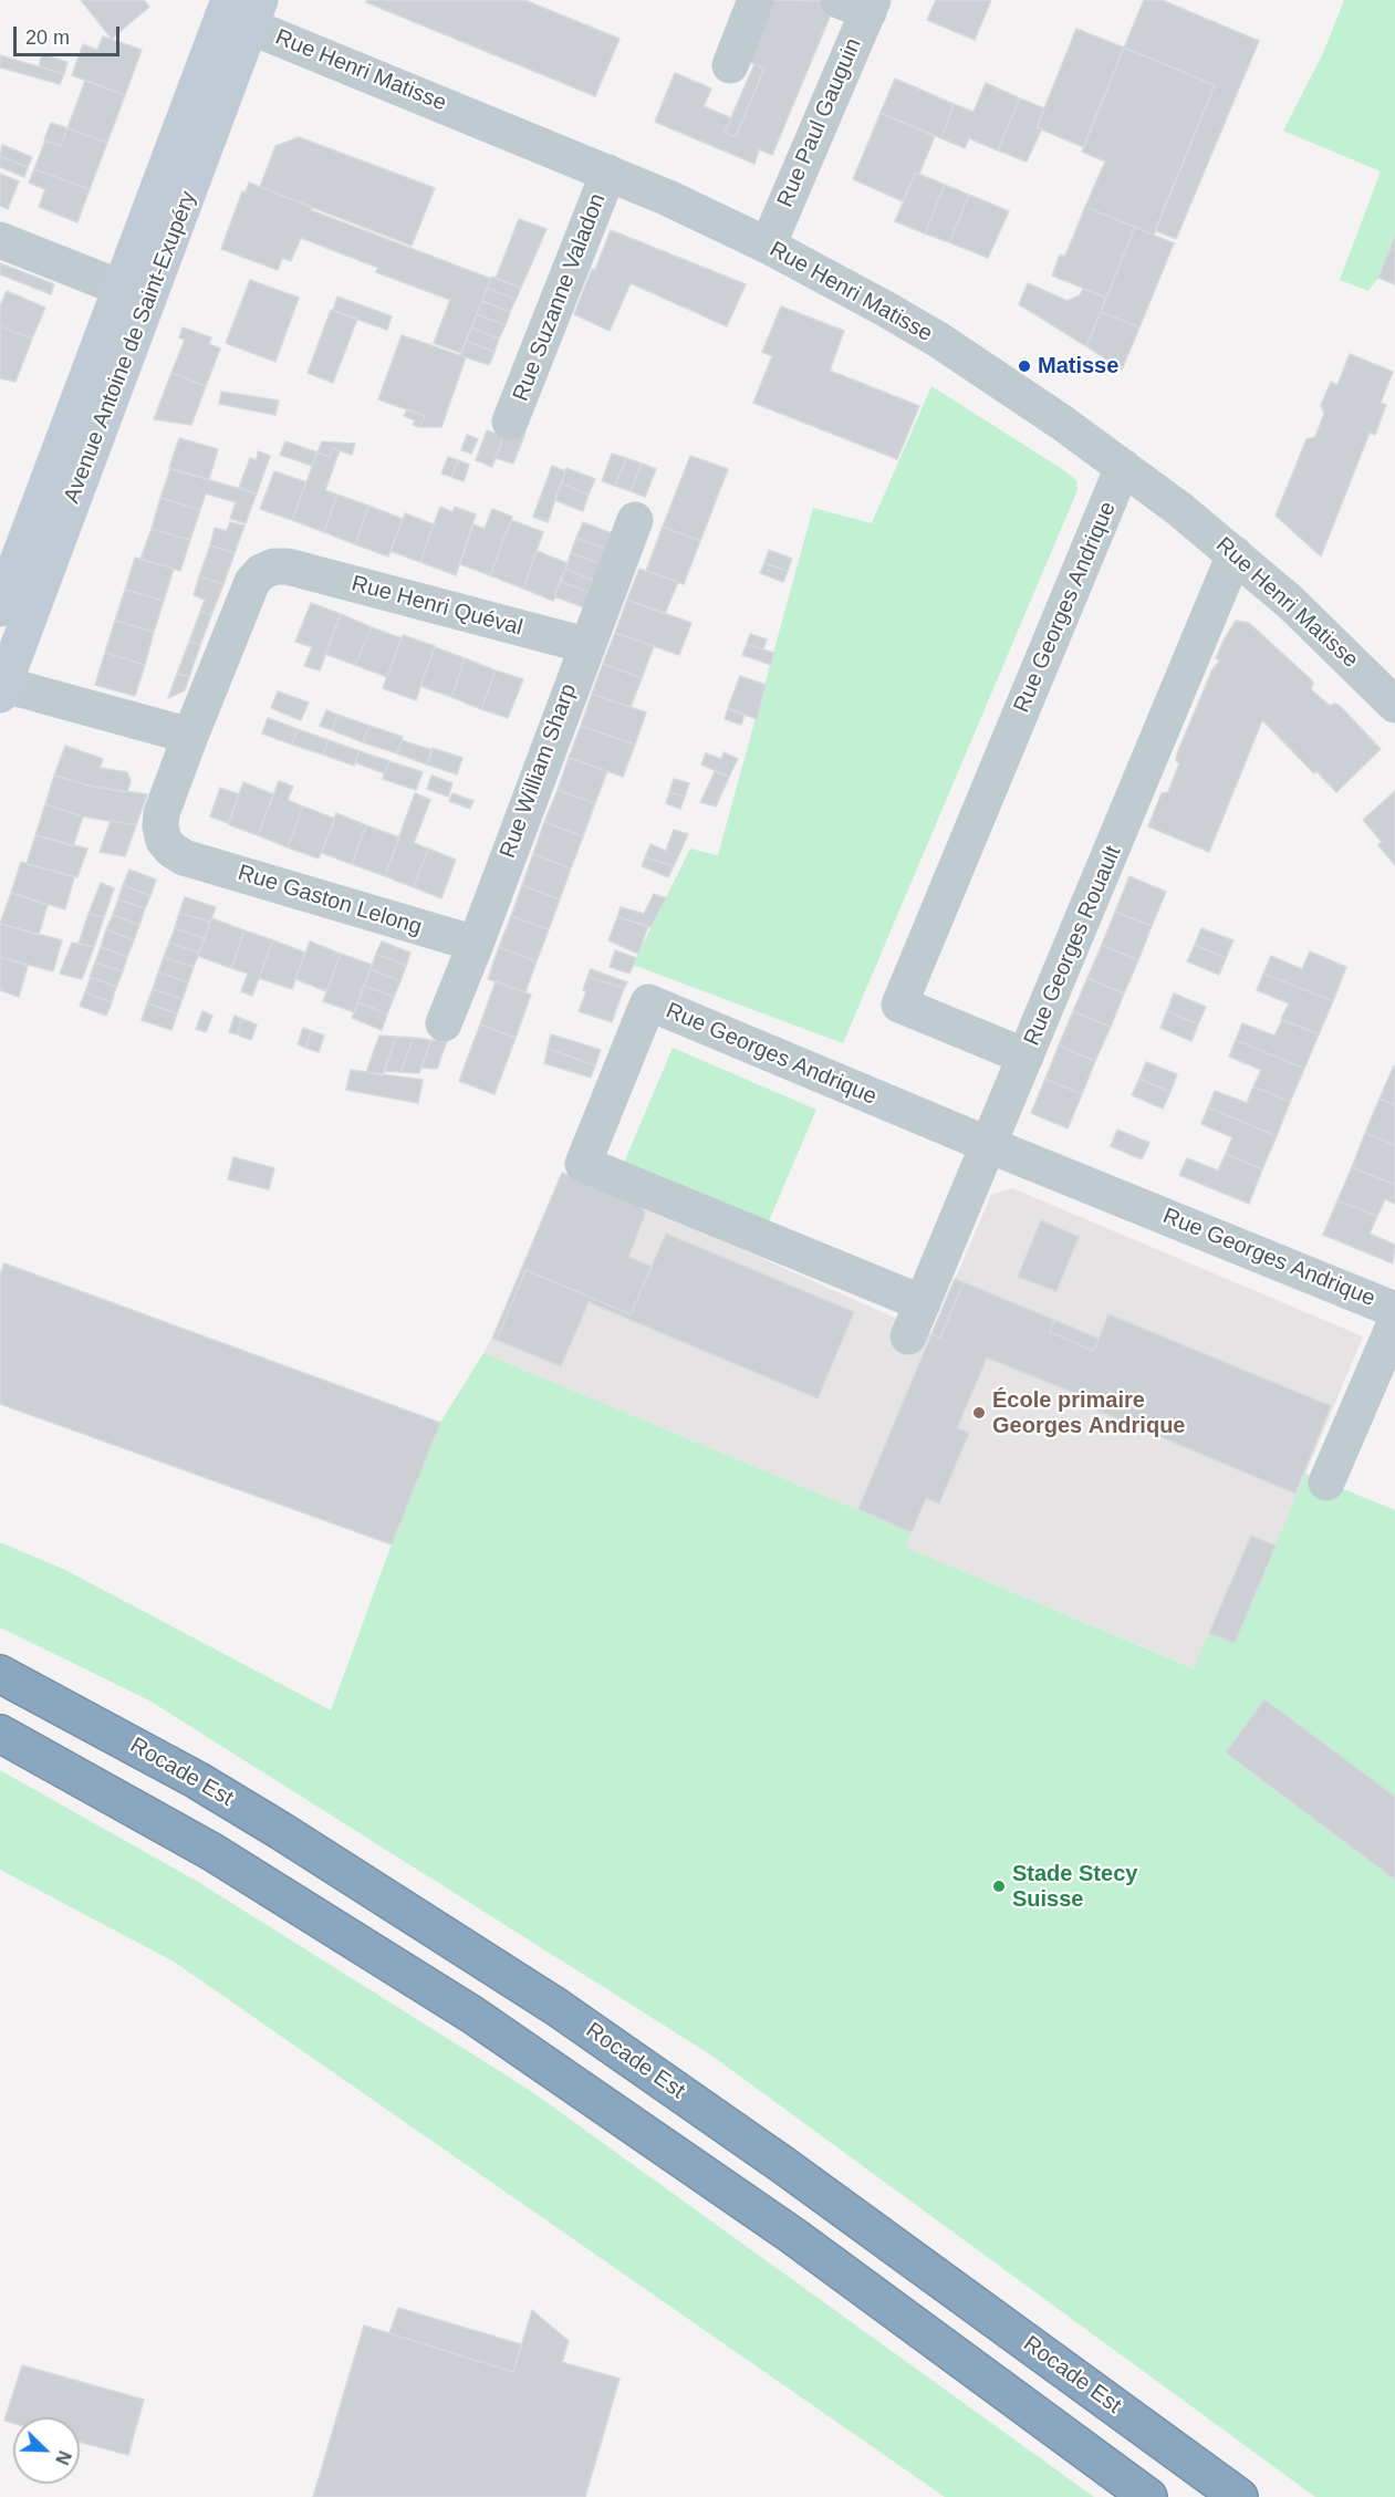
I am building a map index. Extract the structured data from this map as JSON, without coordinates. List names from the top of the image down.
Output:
{
  "streets": {
    "highway": ["Rocade Est"],
    "main road": ["Avenue Antoine de Saint-Exupéry"],
    "street": [
      "Rue Henri Matisse",
      "Rue Paul Gauguin",
      "Rue Suzanne Valadon",
      "Rue Henri Quéval",
      "Rue Georges Andrique",
      "Rue William Sharp",
      "Rue Gaston Lelong",
      "Rue Georges Rouault"
    ]
  },
  "crossings": [
    ["Rue Henri Matisse", "Rue Paul Gauguin"],
    ["Rue Henri Matisse", "Rue Suzanne Valadon"],
    ["Rue Henri Matisse", "Avenue Antoine de Saint-Exupéry"],
    ["Rue Henri Matisse", "Rue Georges Andrique"],
    ["Rue Henri Matisse", "Rue Georges Rouault"],
    ["Rue Henri Quéval", "Rue William Sharp"],
    ["Rue Henri Quéval", "Rue Gaston Lelong"],
    ["Rue Georges Andrique", "Rue Georges Rouault"],
    ["Rue William Sharp", "Rue Gaston Lelong"]
  ],
  "places": ["Matisse", "École primaire Georges Andrique", "Stade Stecy Suisse"],
  "scale_bar": "20 m",
  "north": "bottom right"
}
